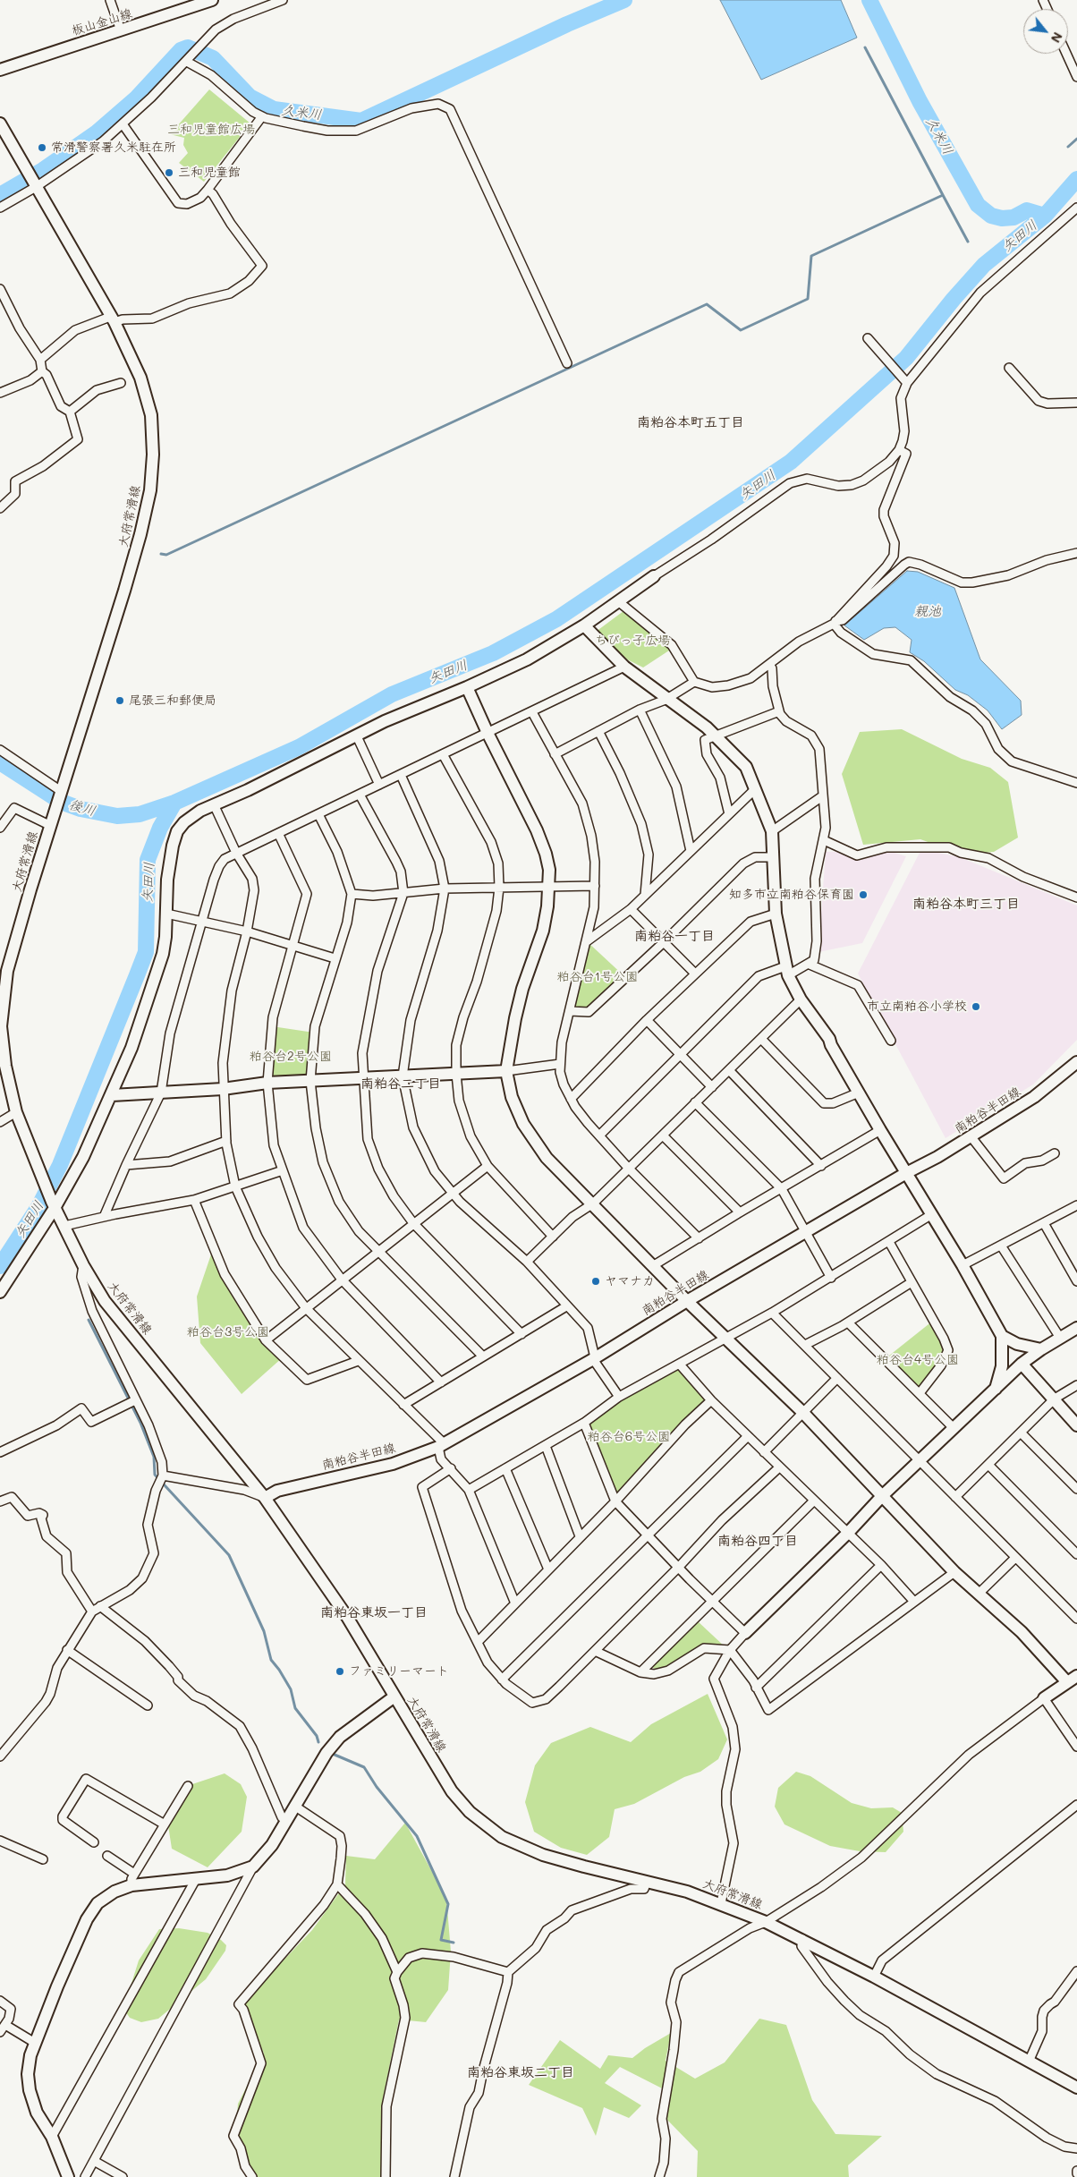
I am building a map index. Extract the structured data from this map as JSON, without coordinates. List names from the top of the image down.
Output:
{
  "streets": {
    "street": ["板山金山線", "大府常滑線", "南粕谷半田線"]
  },
  "crossings": [
    ["大府常滑線", "南粕谷半田線"]
  ],
  "districts": [
    "南粕谷本町五丁目",
    "南粕谷本町三丁目",
    "南粕谷一丁目",
    "南粕谷二丁目",
    "南粕谷四丁目",
    "南粕谷東坂一丁目",
    "南粕谷東坂二丁目"
  ],
  "water": [
    "久米川",
    "矢田川",
    "親池",
    "後川"
  ],
  "parks": [
    "三和児童館広場",
    "ちびっ子広場",
    "粕谷台1号公園",
    "粕谷台2号公園",
    "粕谷台3号公園",
    "粕谷台4号公園",
    "粕谷台6号公園"
  ],
  "places": [
    "常滑警察署久米駐在所",
    "三和児童館",
    "尾張三和郵便局",
    "知多市立南粕谷保育園",
    "市立南粕谷小学校",
    "ヤマナカ",
    "ファミリーマート"
  ],
  "north": "bottom right"
}
